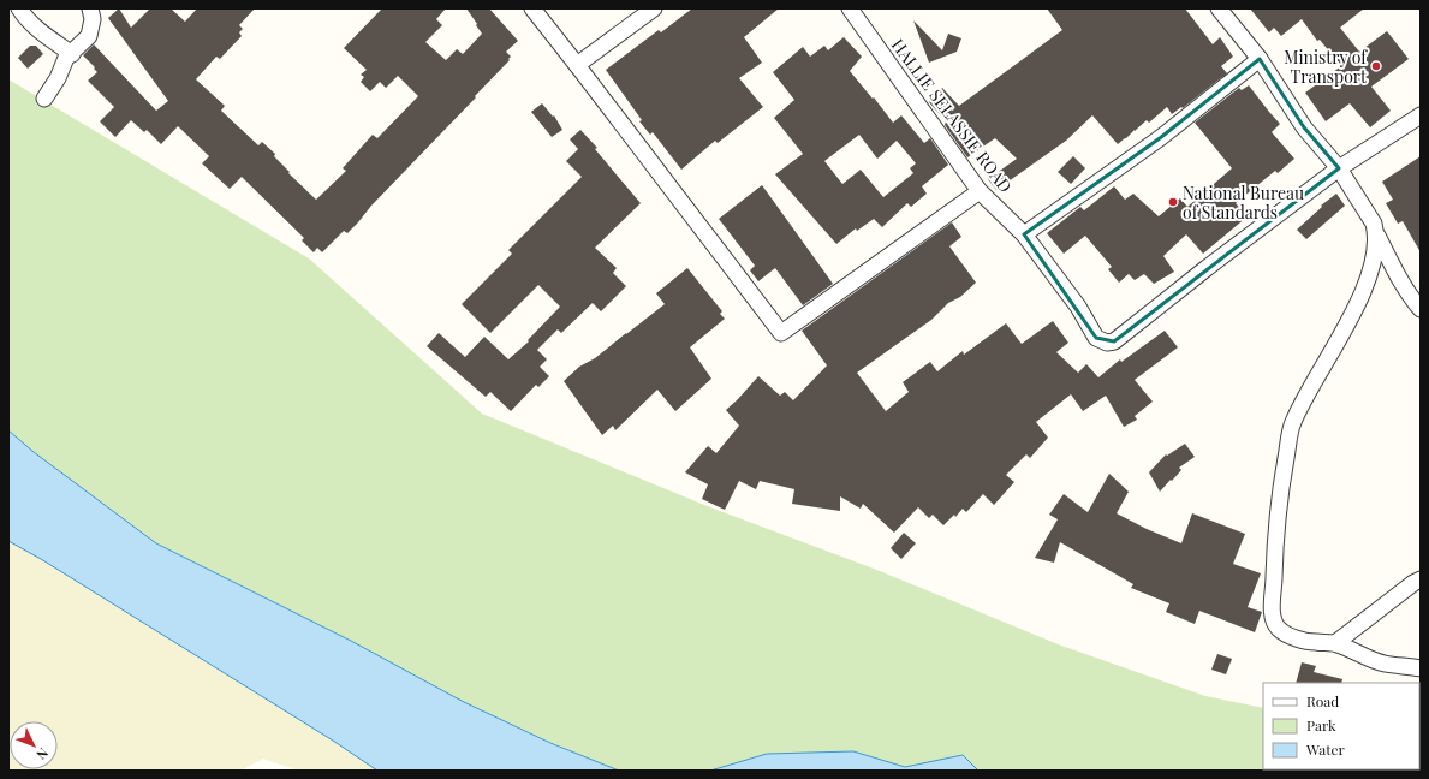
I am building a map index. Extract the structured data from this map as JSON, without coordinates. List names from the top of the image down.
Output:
{
  "streets": {
    "street": ["HALLIE SELASSIE ROAD"]
  },
  "places": ["Ministry of Transport", "National Bureau of Standards"],
  "legend": ["Road", "Park", "Water"],
  "north": "bottom right"
}
